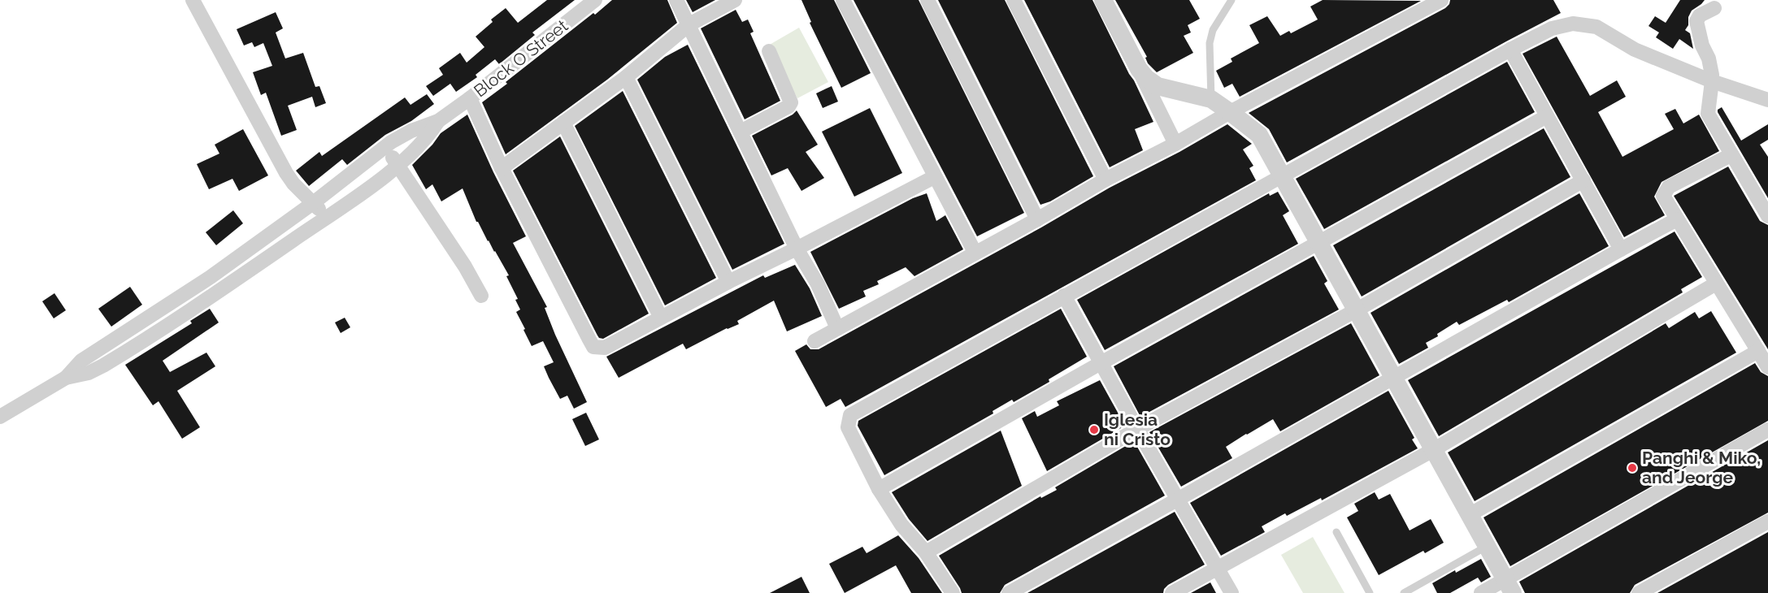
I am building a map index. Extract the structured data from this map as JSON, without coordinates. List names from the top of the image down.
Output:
{
  "streets": {
    "street": ["Block O Street"]
  },
  "places": ["Iglesia ni Cristo", "Panghi & Miko, and Jeorge"]
}
